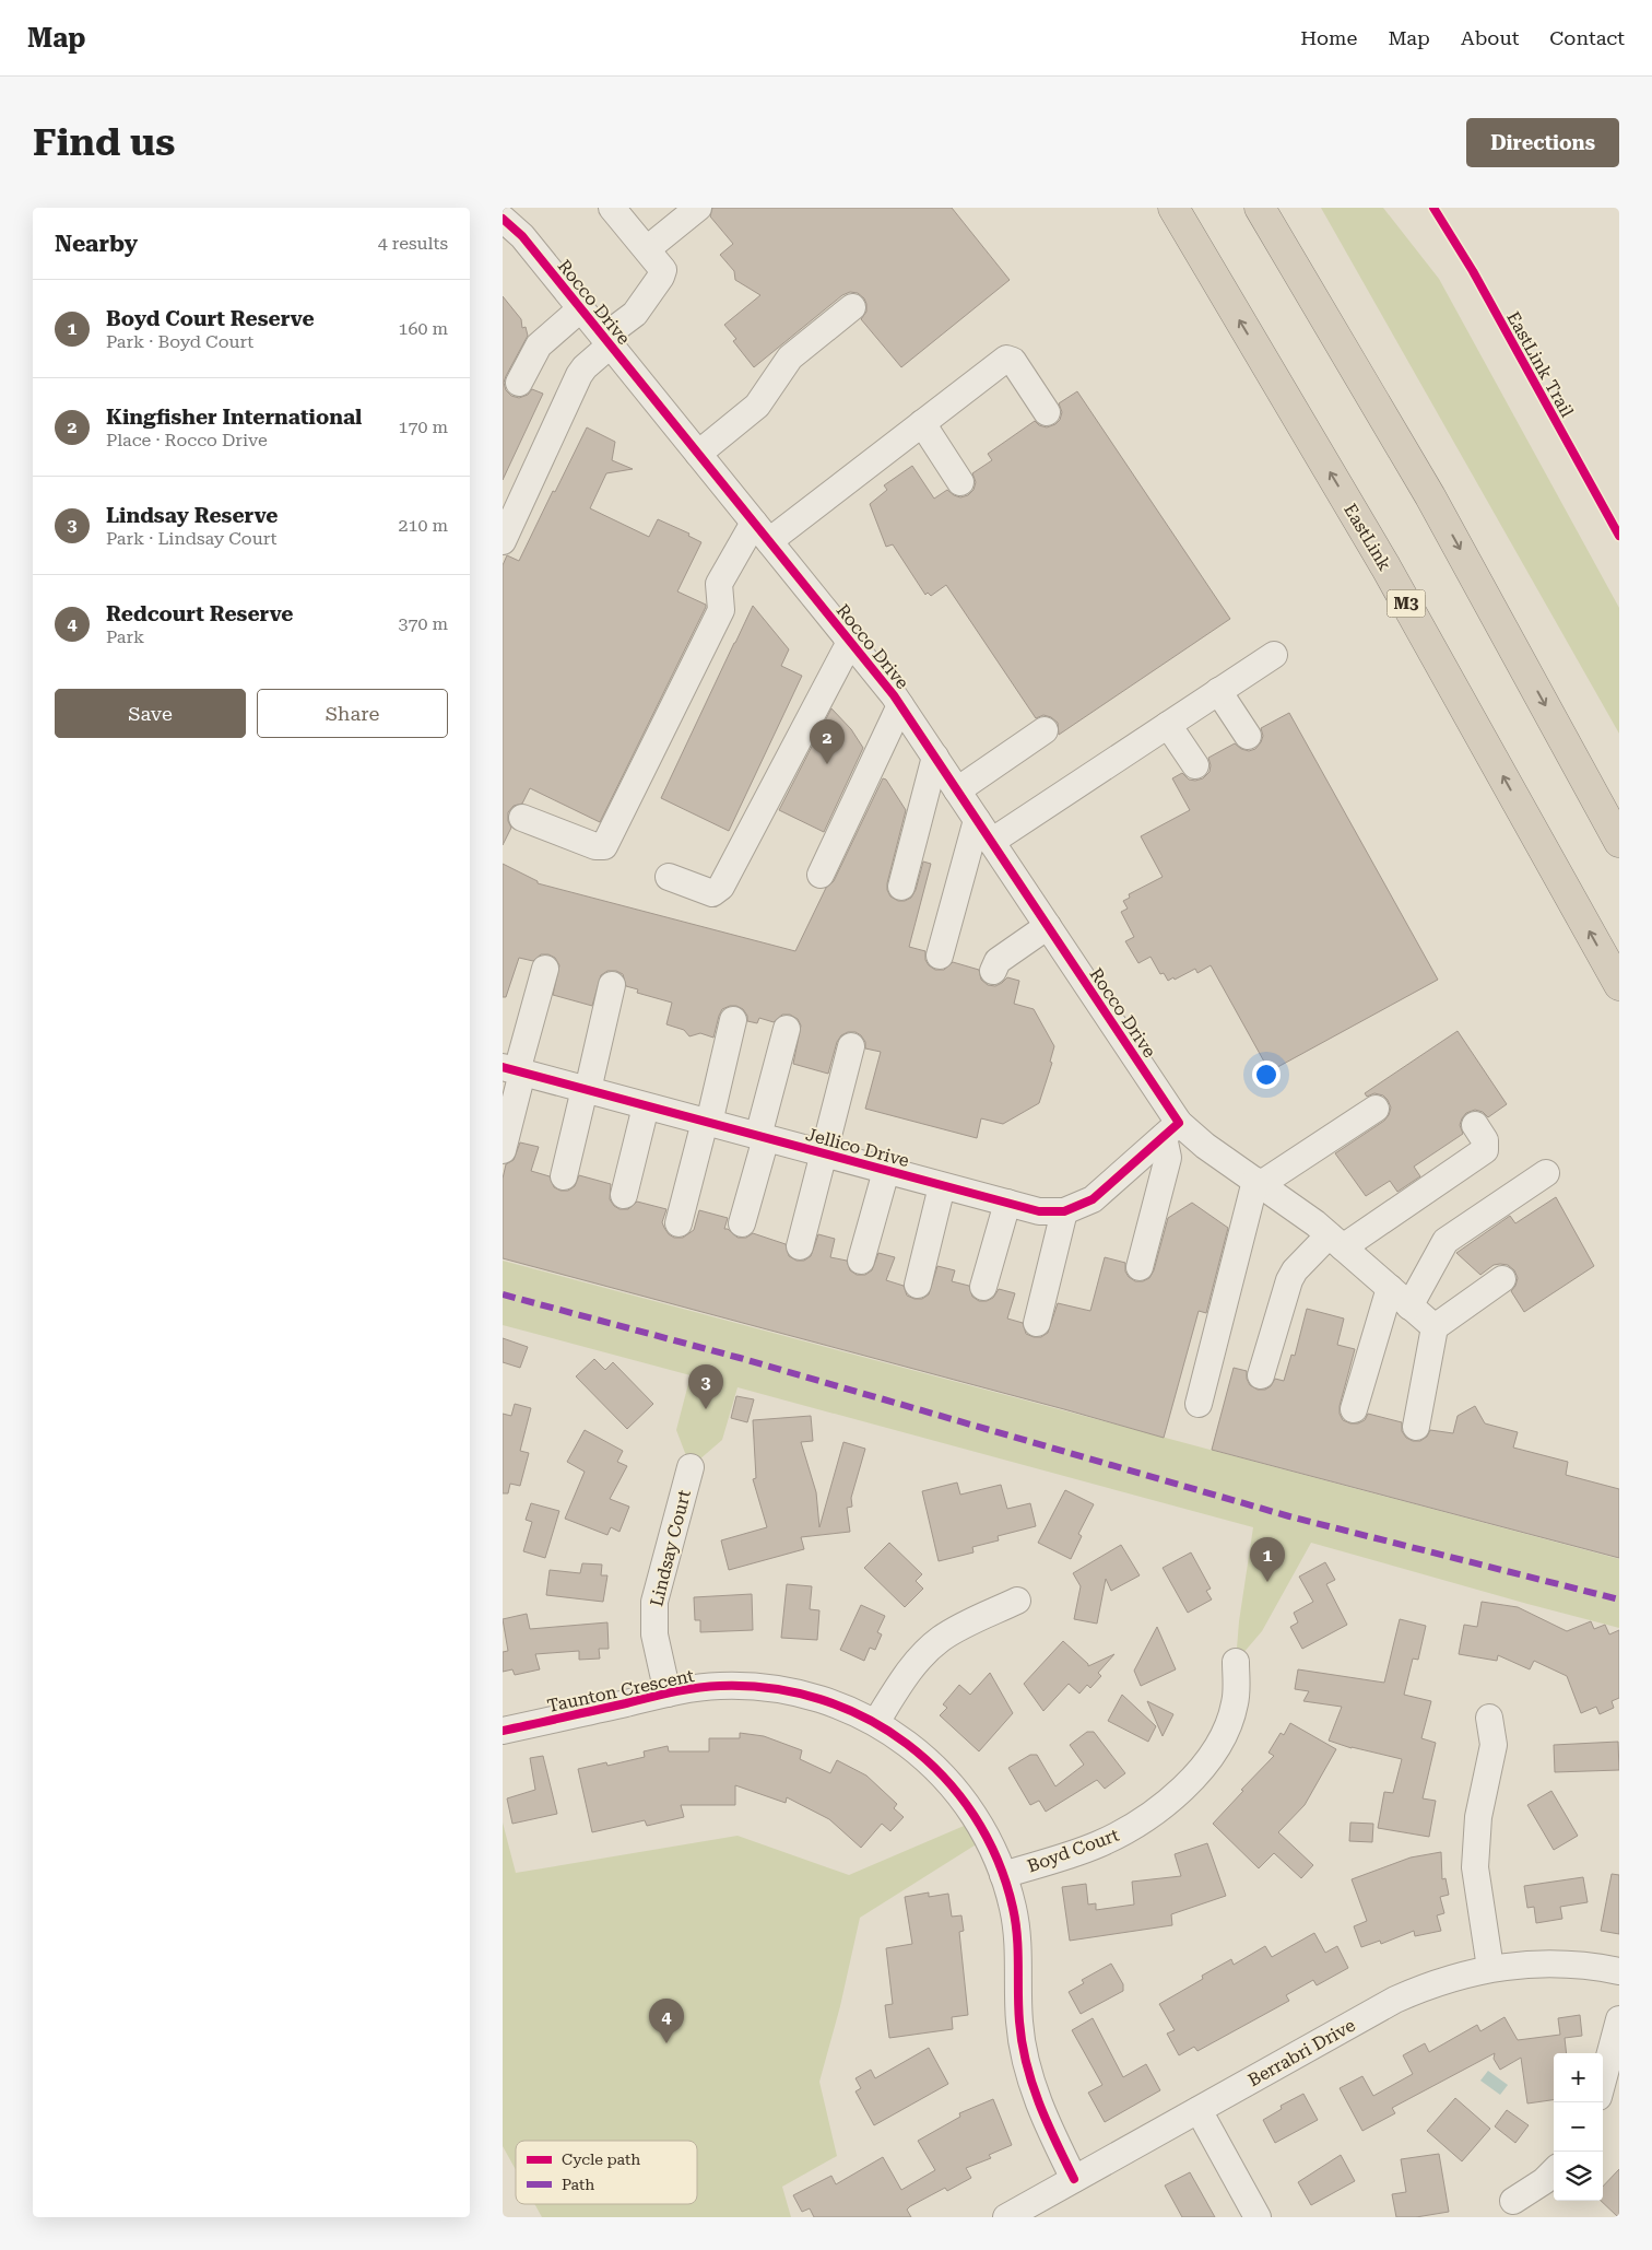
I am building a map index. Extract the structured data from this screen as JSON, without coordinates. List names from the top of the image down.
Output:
{
  "streets": {
    "highway": ["EastLink", "M3"],
    "street": [
      "Rocco Drive",
      "Jellico Drive",
      "Lindsay Court",
      "Taunton Crescent",
      "Boyd Court",
      "Berrabri Drive"
    ],
    "cycle path": ["EastLink Trail"]
  },
  "crossings": [
    ["Rocco Drive", "Jellico Drive"],
    ["Lindsay Court", "Taunton Crescent"],
    ["Taunton Crescent", "Boyd Court"],
    ["Taunton Crescent", "Berrabri Drive"]
  ],
  "legend": ["Cycle path", "Path"],
  "page": {
    "header": "Map",
    "nav": [
      "Home",
      "Map",
      "About",
      "Contact"
    ],
    "buttons": [
      "Directions",
      ["Save", "Share"]
    ],
    "title": "Find us",
    "heading": ["Nearby", "4 results"],
    "list": [
      {
        "mark": "1",
        "name": "Boyd Court Reserve",
        "note": "Park · Boyd Court",
        "value": "160 m"
      },
      {
        "mark": "2",
        "name": "Kingfisher International",
        "note": "Place · Rocco Drive",
        "value": "170 m"
      },
      {
        "mark": "3",
        "name": "Lindsay Reserve",
        "note": "Park · Lindsay Court",
        "value": "210 m"
      },
      {
        "mark": "4",
        "name": "Redcourt Reserve",
        "note": "Park",
        "value": "370 m"
      }
    ],
    "pins": [
      "2",
      "3",
      "1",
      "4"
    ],
    "map_buttons": ["+", "−"]
  }
}
